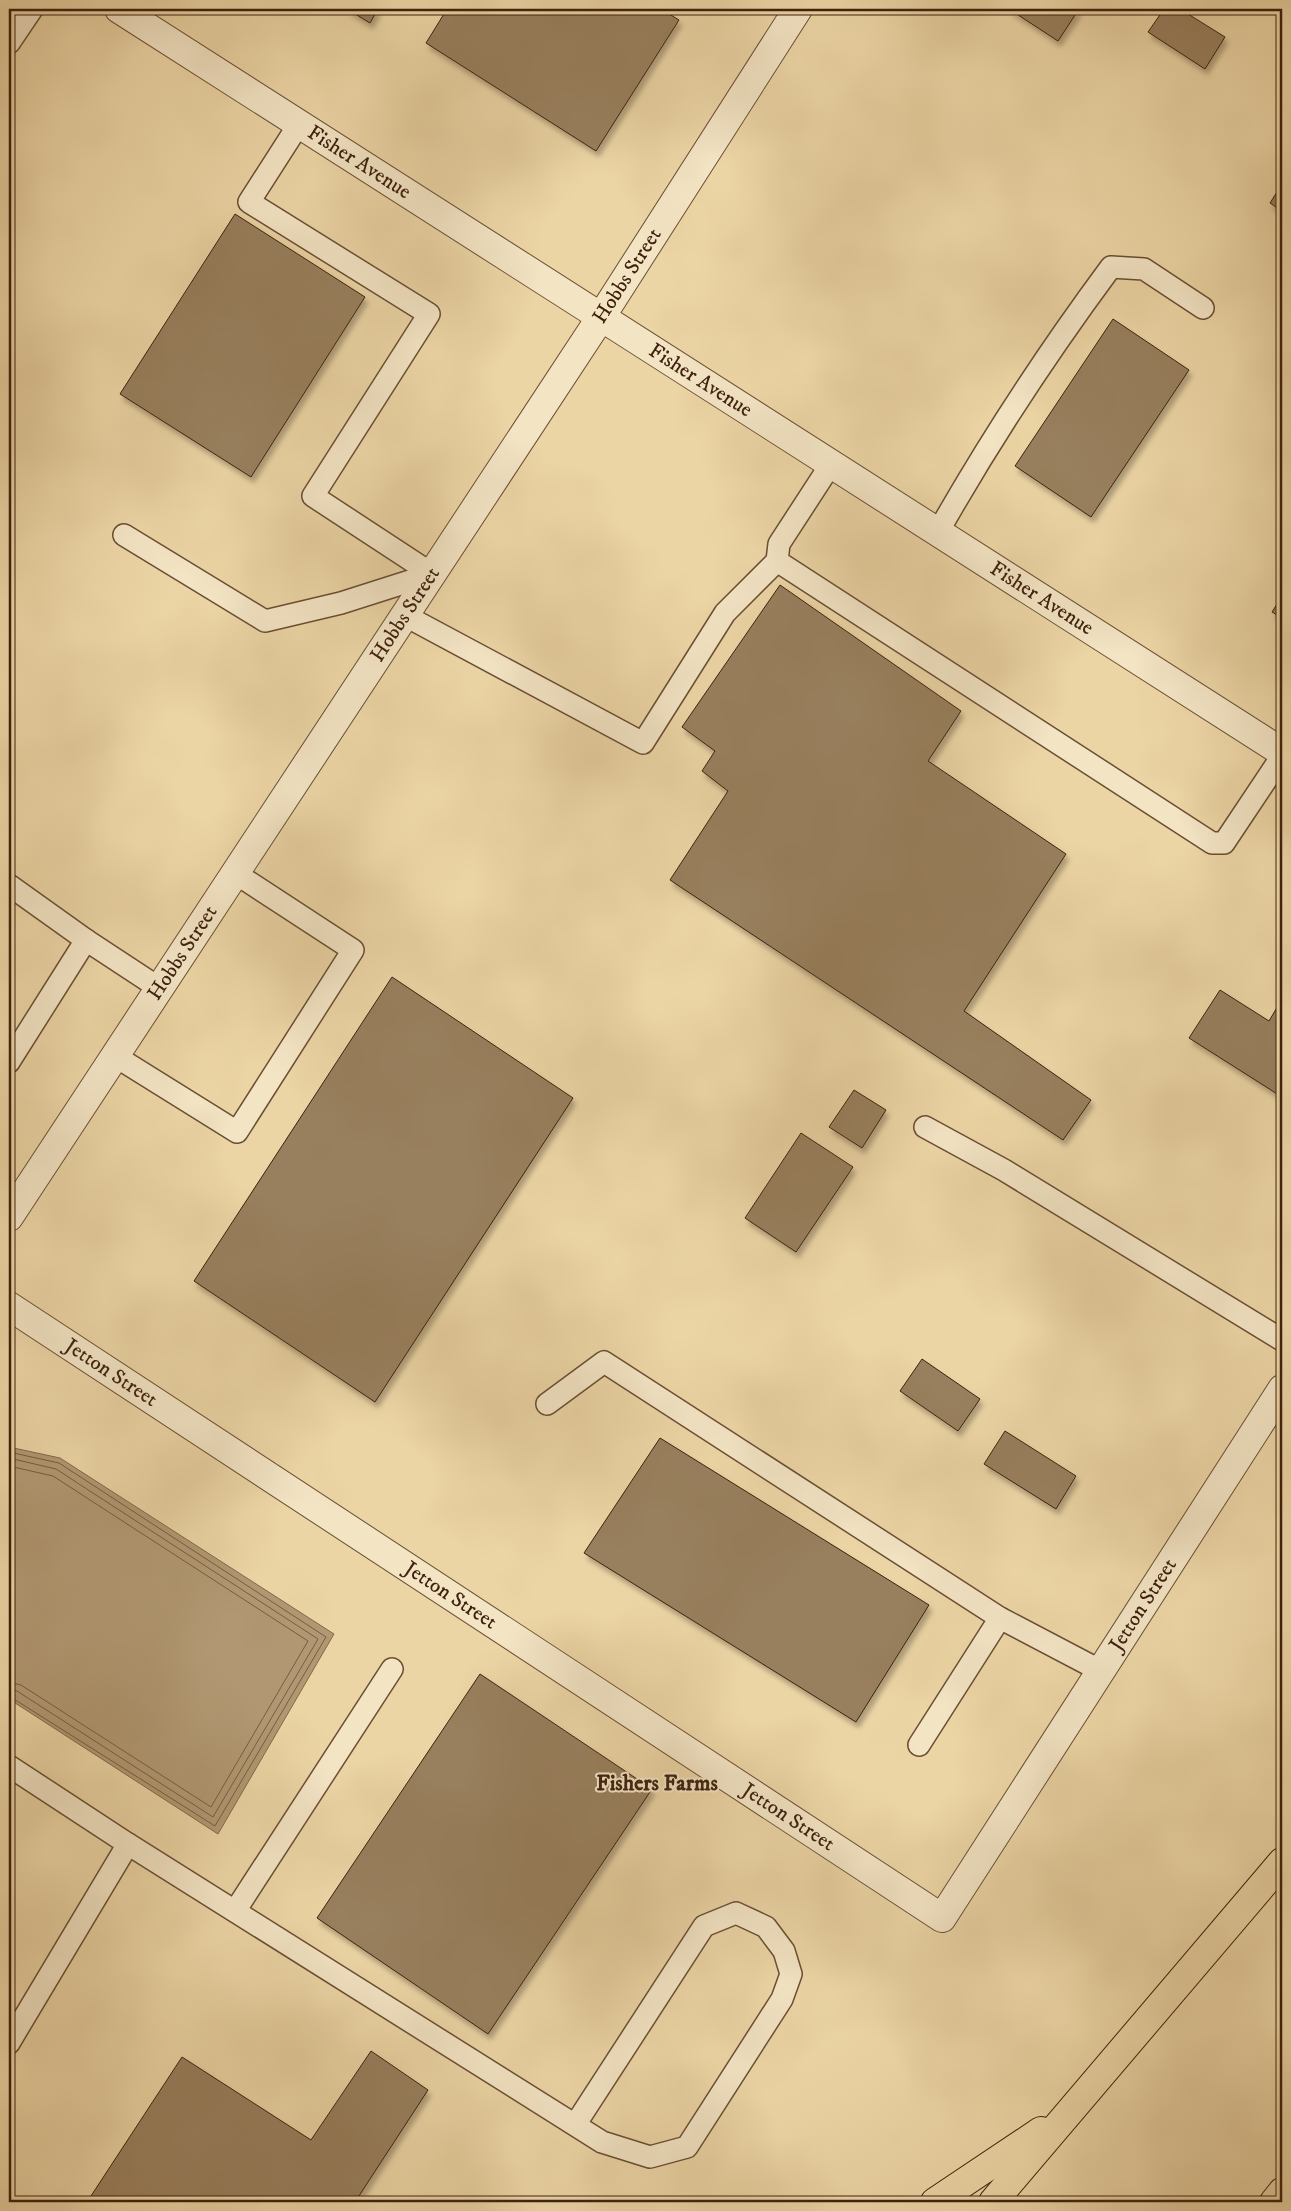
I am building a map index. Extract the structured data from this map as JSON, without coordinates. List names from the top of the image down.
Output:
{
  "streets": {
    "street": ["Fisher Avenue", "Hobbs Street", "Jetton Street"]
  },
  "crossings": [
    ["Fisher Avenue", "Hobbs Street"]
  ],
  "districts": ["Fishers Farms"]
}
